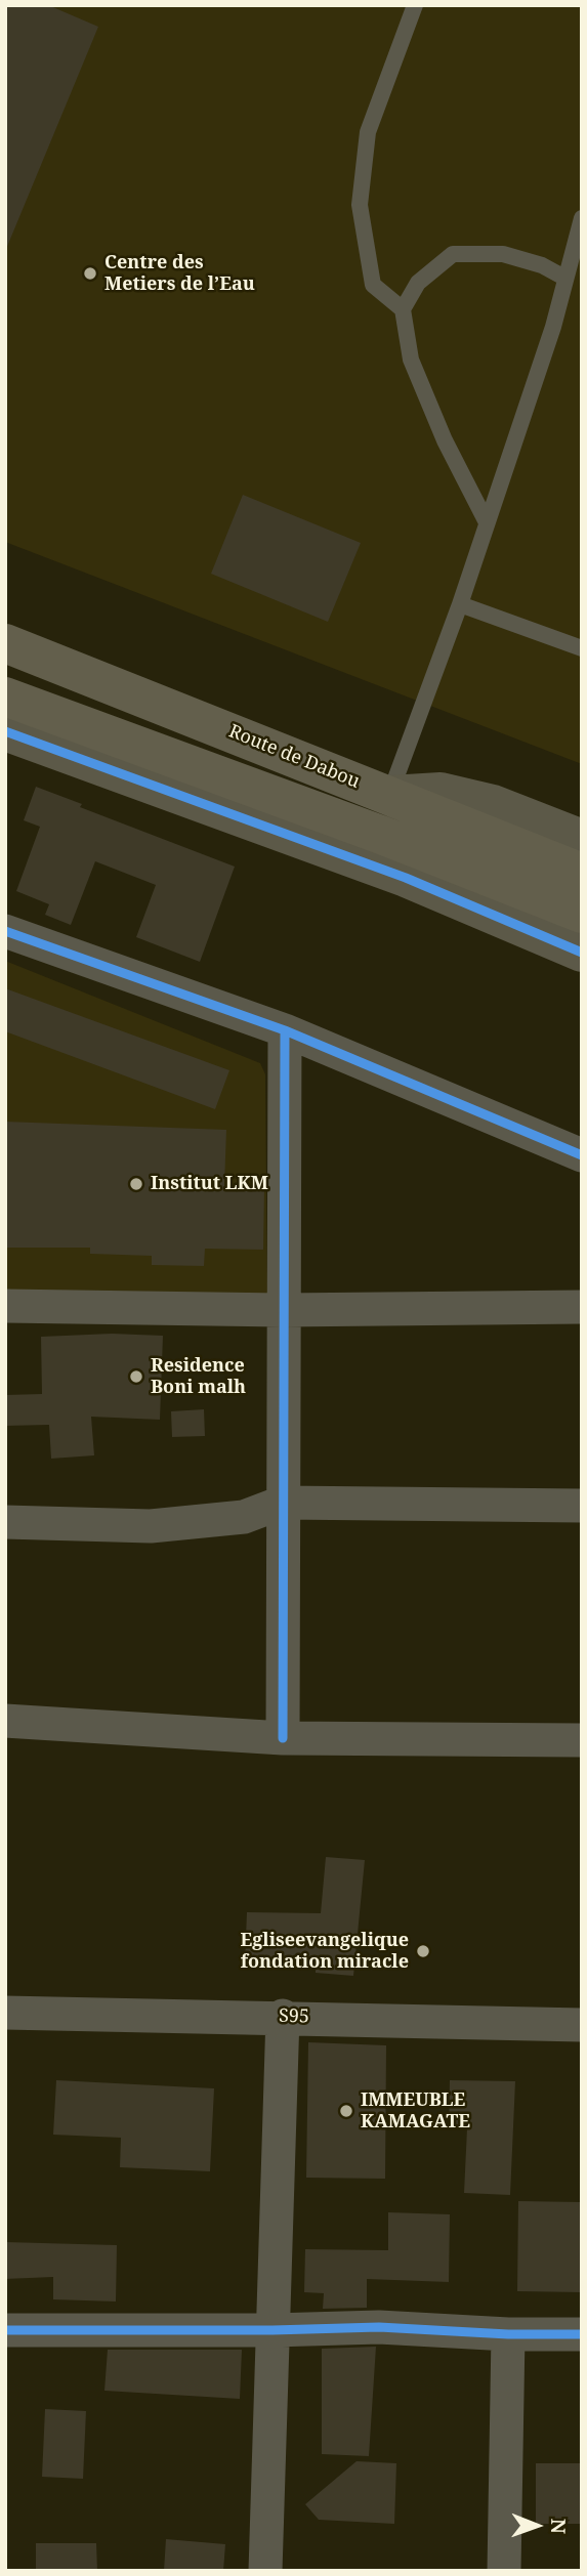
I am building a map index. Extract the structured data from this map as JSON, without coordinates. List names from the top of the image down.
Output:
{
  "streets": {
    "main road": ["Route de Dabou"],
    "street": ["S95"]
  },
  "places": [
    "Centre des Metiers de l’Eau",
    "Institut LKM",
    "Residence Boni malh",
    "Egliseevangelique fondation miracle",
    "IMMEUBLE KAMAGATE"
  ],
  "north": "right"
}
